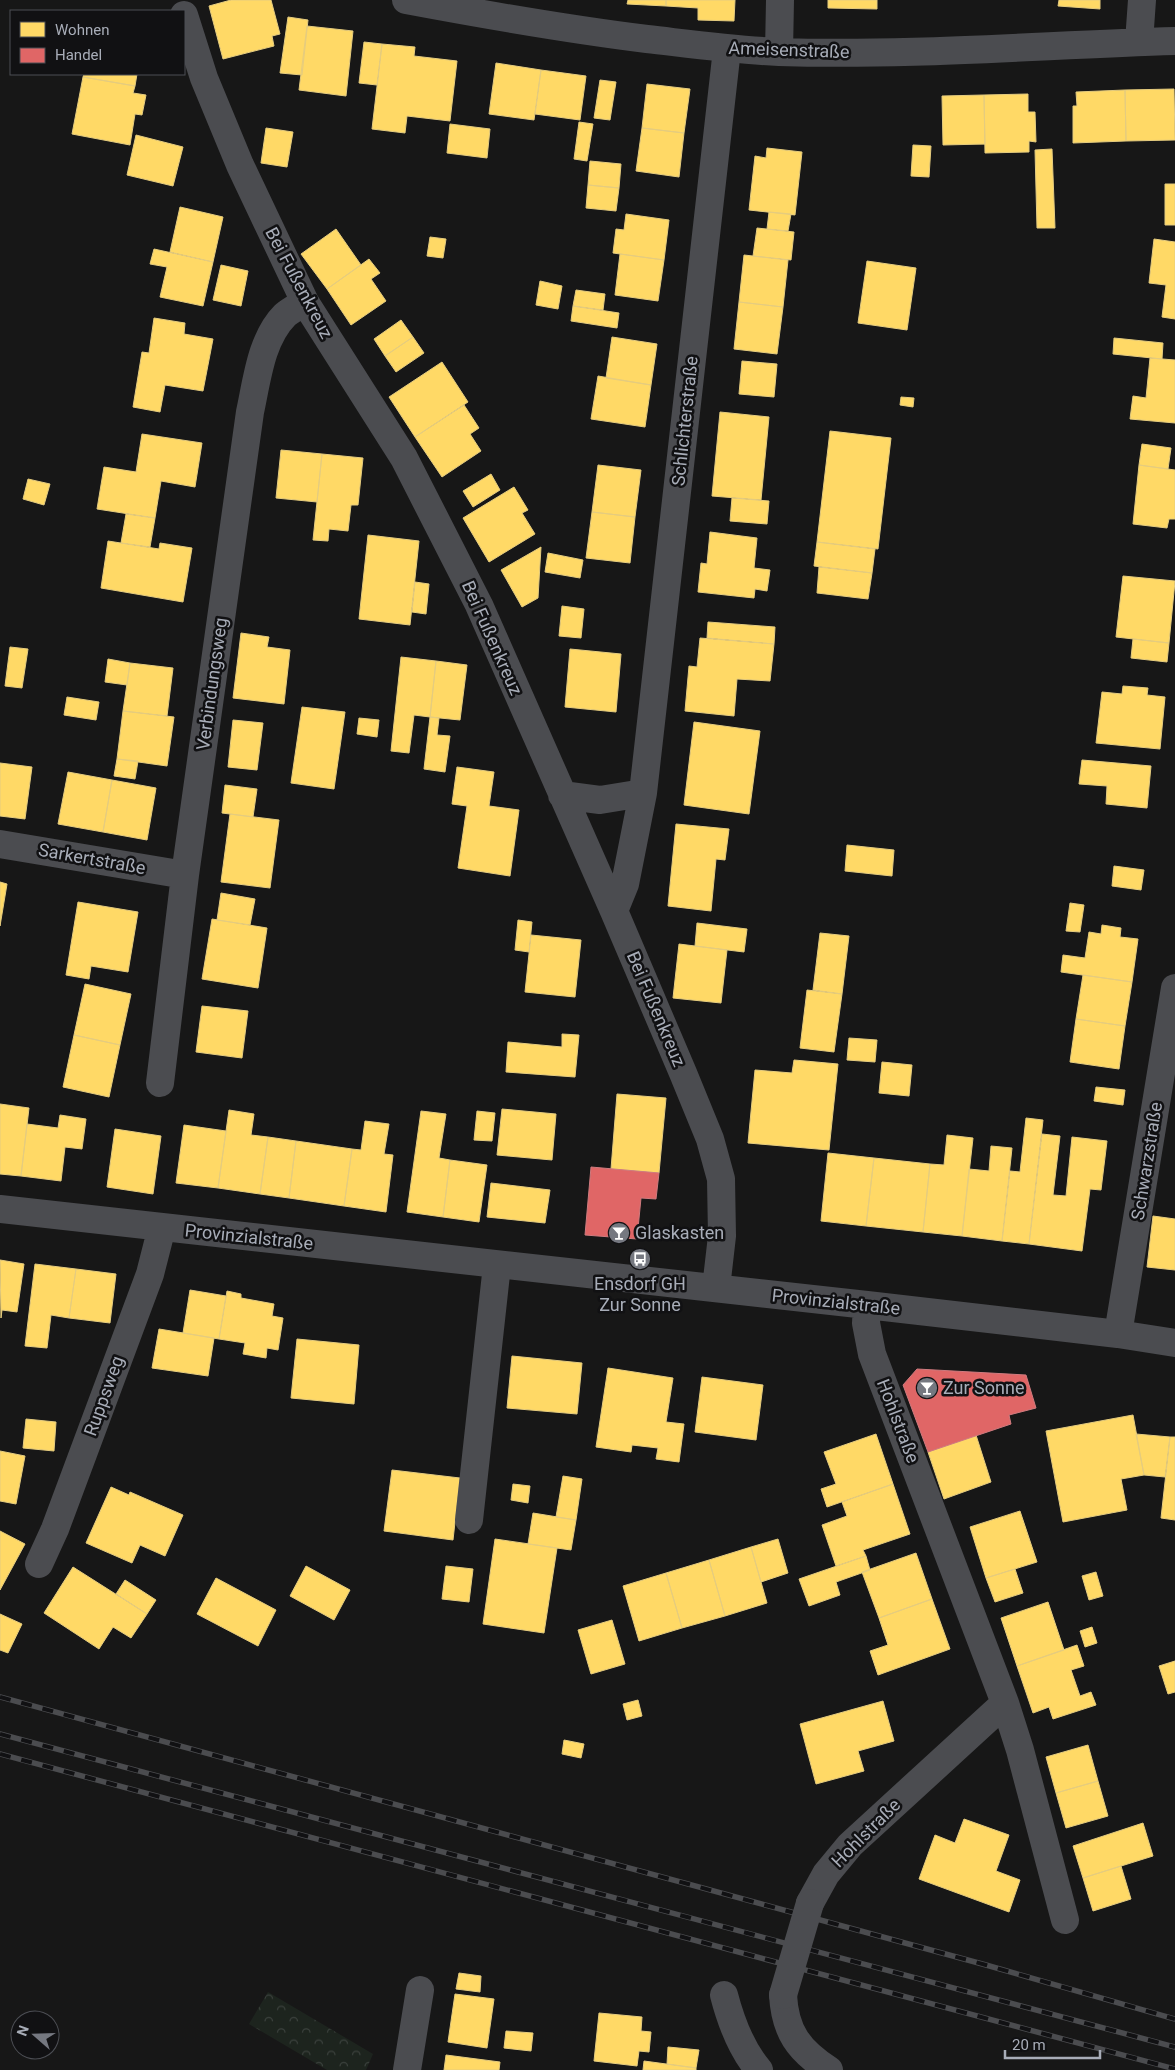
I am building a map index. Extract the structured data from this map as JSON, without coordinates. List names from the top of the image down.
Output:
{
  "streets": {
    "street": [
      "Ameisenstraße",
      "Bei Fußenkreuz",
      "Schlichterstraße",
      "Verbindungsweg",
      "Sarkertstraße",
      "Schwarzstraße",
      "Provinzialstraße",
      "Ruppsweg",
      "Hohlstraße"
    ]
  },
  "crossings": [
    ["Ameisenstraße", "Schlichterstraße"],
    ["Bei Fußenkreuz", "Schlichterstraße"],
    ["Bei Fußenkreuz", "Verbindungsweg"],
    ["Bei Fußenkreuz", "Provinzialstraße"],
    ["Verbindungsweg", "Sarkertstraße"],
    ["Schwarzstraße", "Provinzialstraße"],
    ["Provinzialstraße", "Ruppsweg"],
    ["Provinzialstraße", "Hohlstraße"]
  ],
  "places": {
    "bar": ["Glaskasten", "Zur Sonne"],
    "bus stop": ["Ensdorf GH Zur Sonne"]
  },
  "legend": ["Wohnen", "Handel"],
  "scale_bar": "20 m",
  "north": "left"
}
